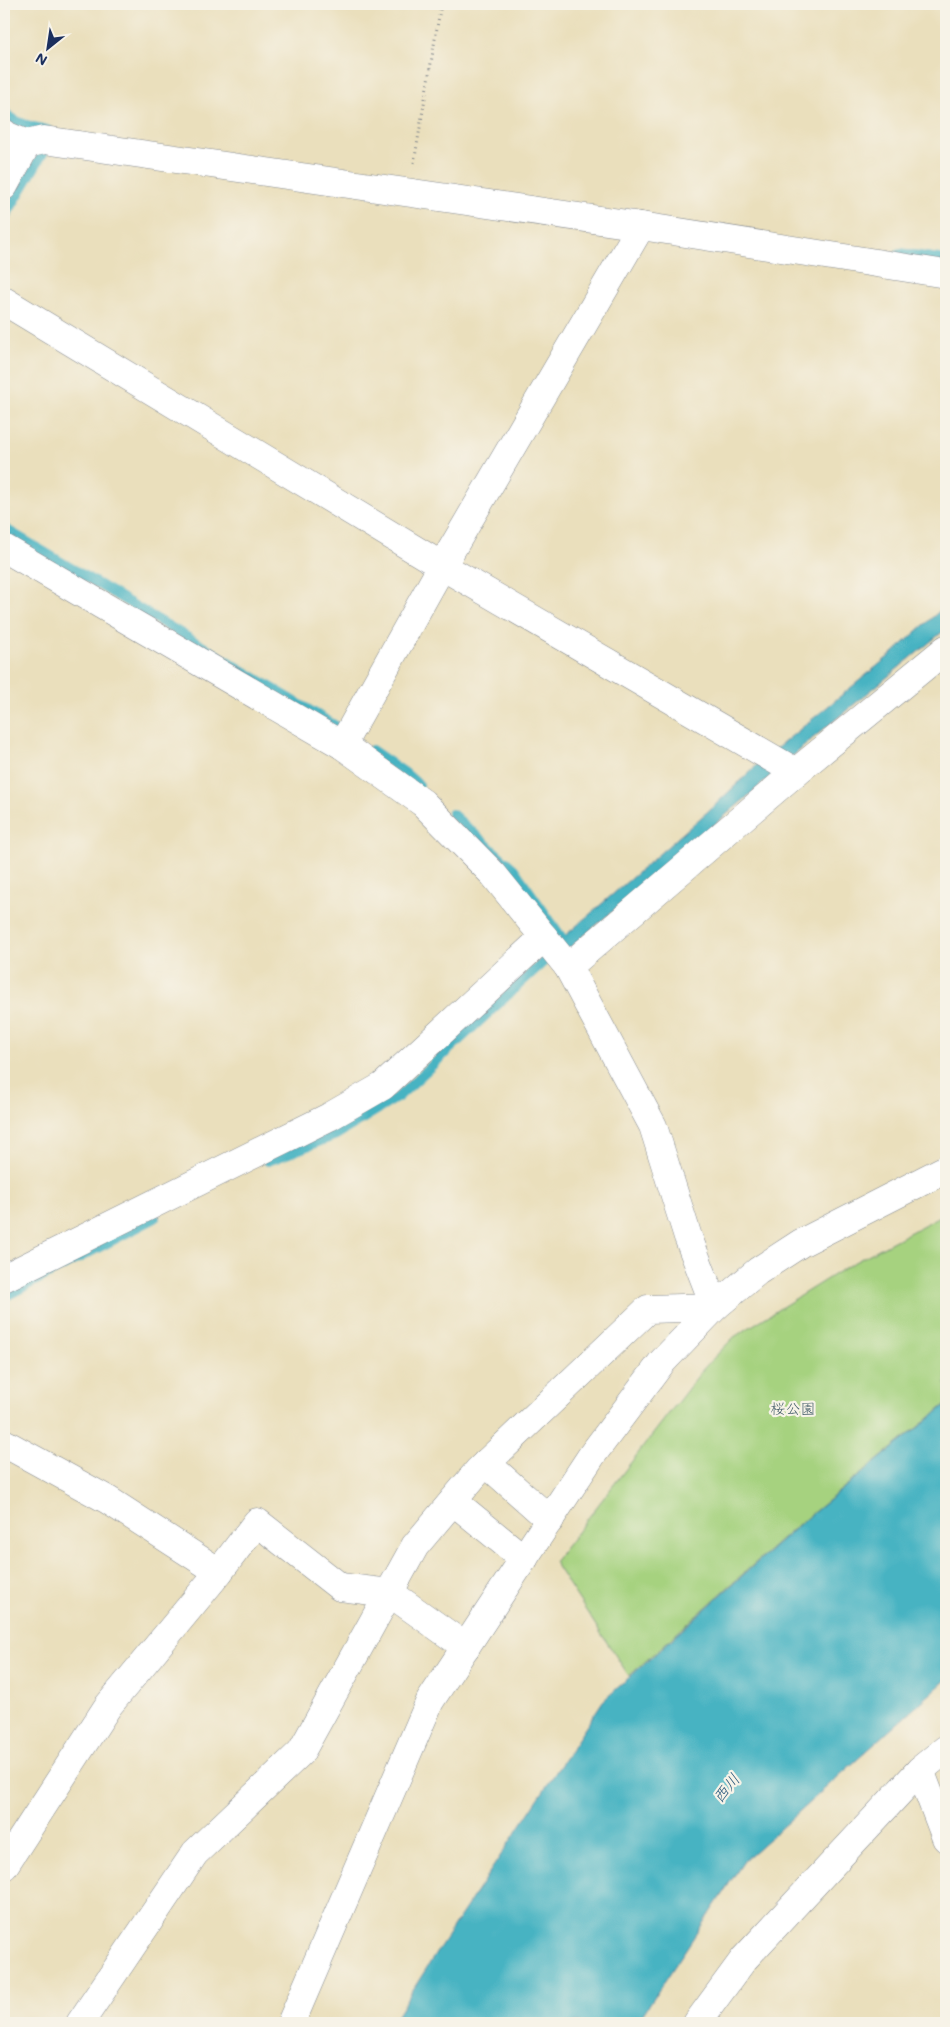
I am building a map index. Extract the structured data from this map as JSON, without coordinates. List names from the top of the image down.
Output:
{
  "water": ["西川"],
  "parks": ["桜公園"],
  "north": "bottom left"
}
